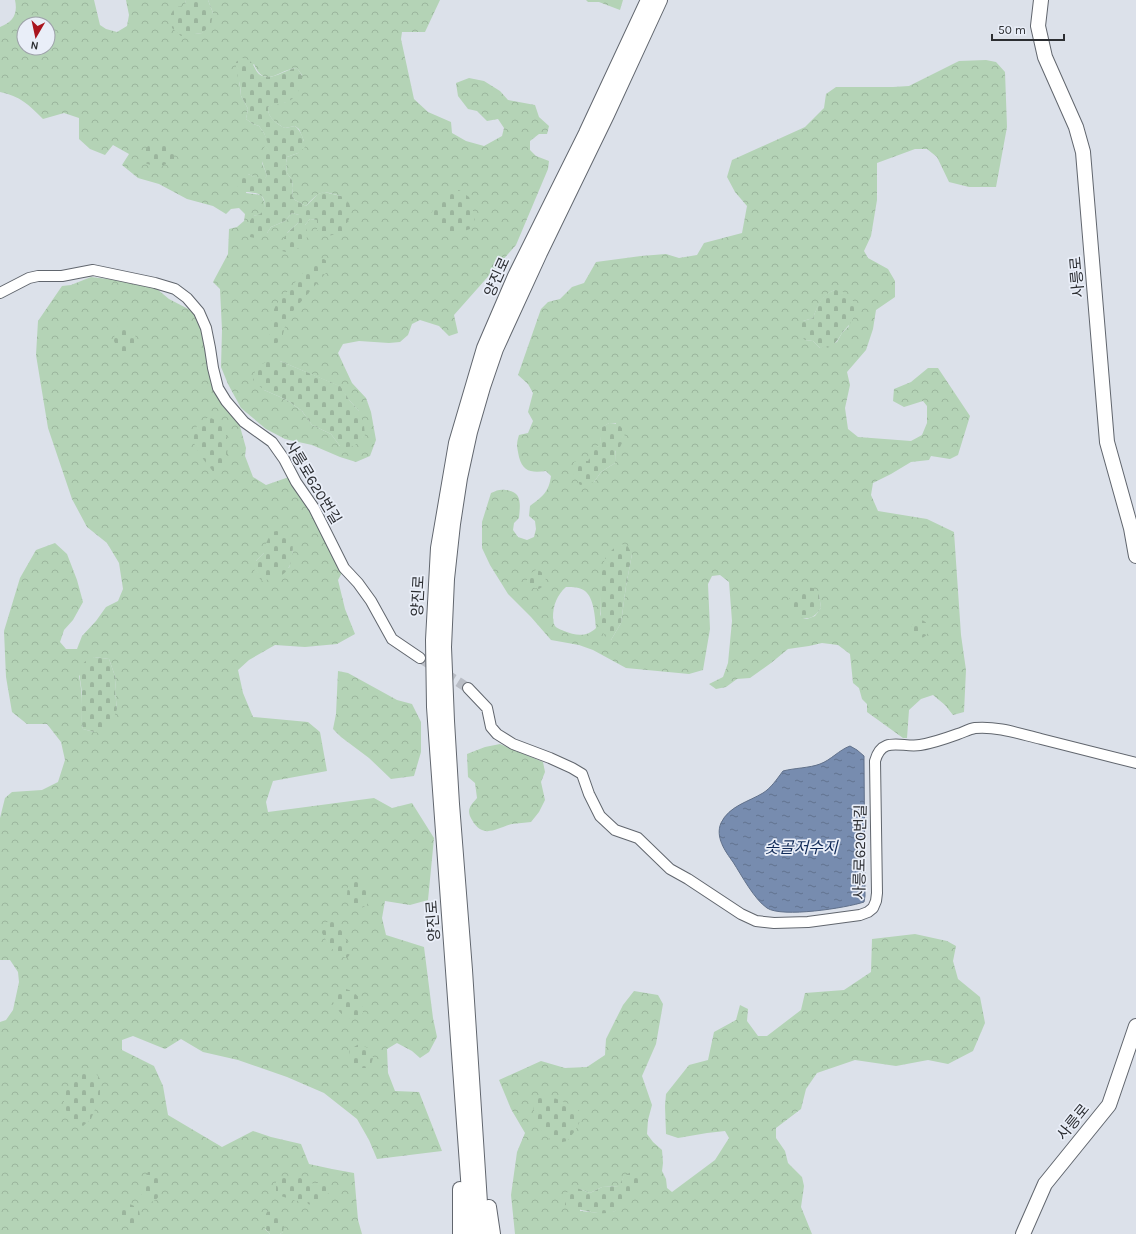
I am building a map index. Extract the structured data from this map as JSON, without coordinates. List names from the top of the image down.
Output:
{
  "streets": {
    "main road": ["양진로", "사릉로"],
    "street": ["사릉로620번길"]
  },
  "water": ["솟골저수지"],
  "scale_bar": "50 m",
  "north": "bottom"
}
